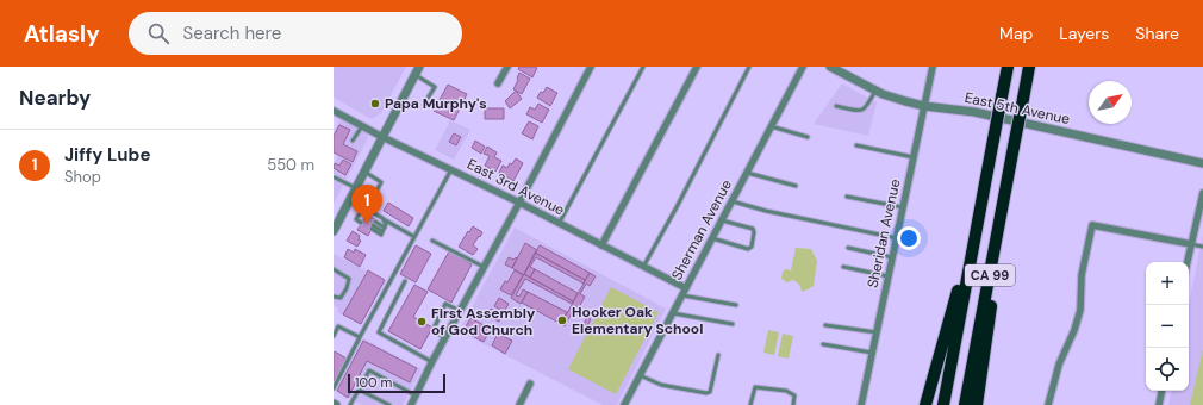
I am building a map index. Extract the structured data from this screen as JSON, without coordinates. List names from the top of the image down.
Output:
{
  "streets": {
    "highway": ["CA 99"],
    "street": [
      "East 5th Avenue",
      "East 3rd Avenue",
      "Sherman Avenue",
      "Sheridan Avenue"
    ]
  },
  "crossings": [
    ["East 5th Avenue", "Sheridan Avenue"],
    ["East 3rd Avenue", "Sherman Avenue"]
  ],
  "places": ["Papa Murphy's", "Hooker Oak Elementary School", "First Assembly of God Church"],
  "scale_bar": "100 m",
  "north": "top right",
  "page": {
    "header": "Atlasly",
    "search": "Search here",
    "nav": ["Map", "Layers", "Share"],
    "heading": "Nearby",
    "list": [
      {
        "mark": "1",
        "name": "Jiffy Lube",
        "note": "Shop",
        "value": "550 m"
      }
    ],
    "pins": "1",
    "map_buttons": ["+", "−"],
    "scale": "100 m"
  }
}
